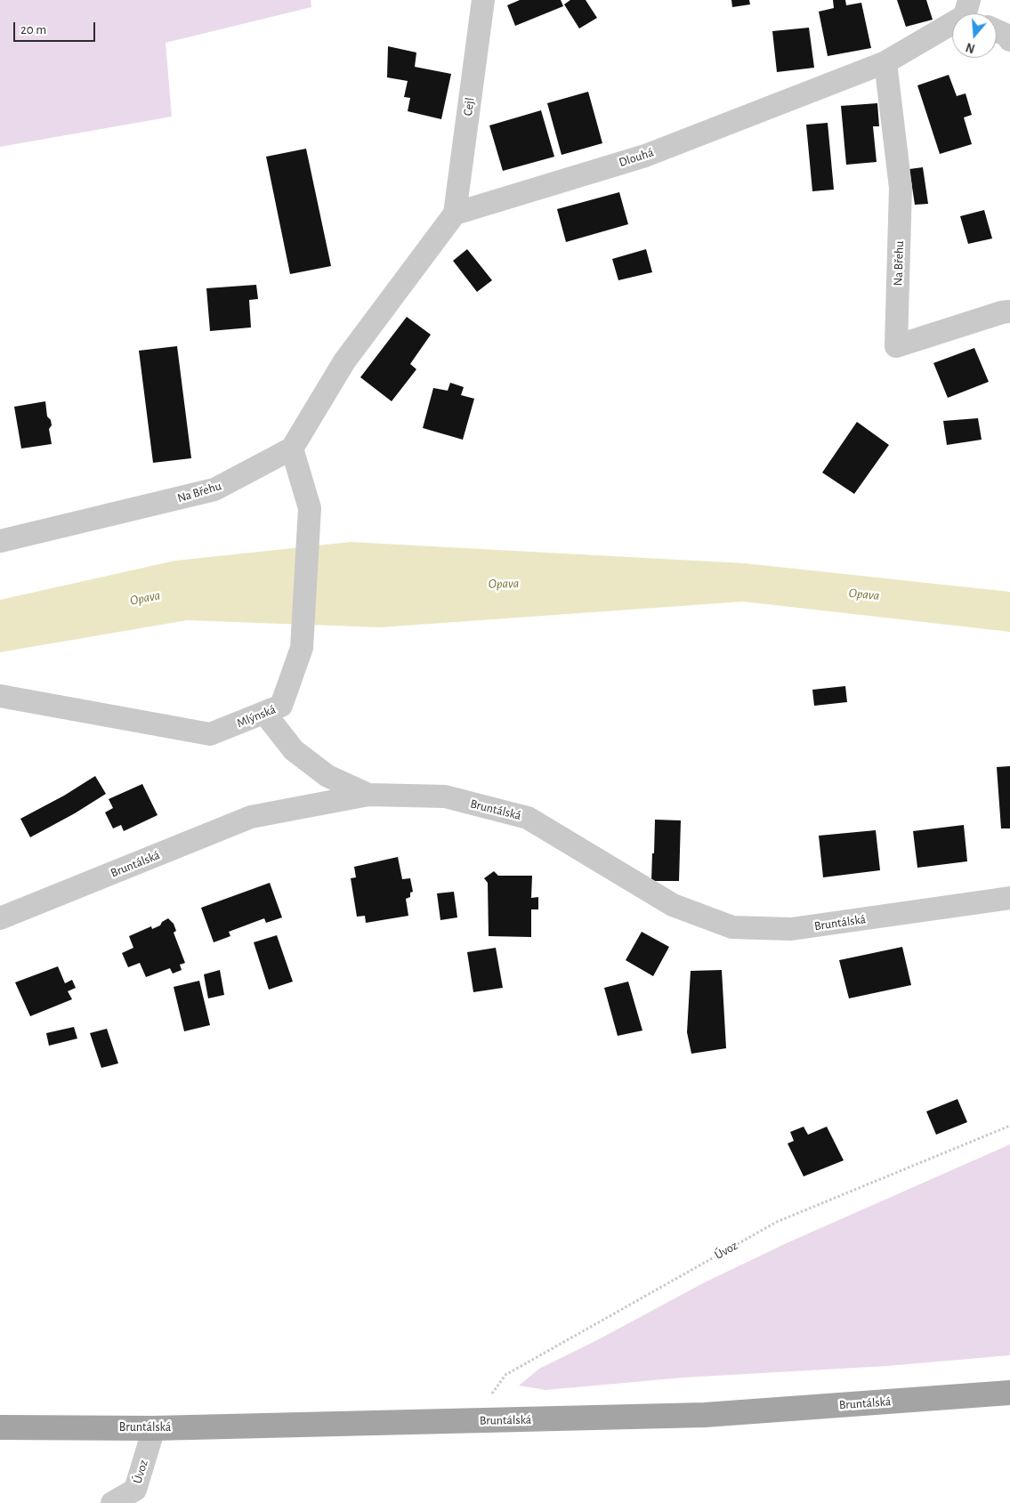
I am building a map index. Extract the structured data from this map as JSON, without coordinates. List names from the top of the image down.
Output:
{
  "streets": {
    "main road": ["Bruntálská"],
    "street": [
      "Cejl",
      "Dlouhá",
      "Na Břehu",
      "Mlýnská",
      "Úvoz"
    ]
  },
  "crossings": [
    ["Cejl", "Dlouhá"],
    ["Dlouhá", "Na Břehu"],
    ["Na Břehu", "Mlýnská"],
    ["Bruntálská", "Úvoz"]
  ],
  "water": ["Opava"],
  "scale_bar": "20 m",
  "north": "bottom"
}
